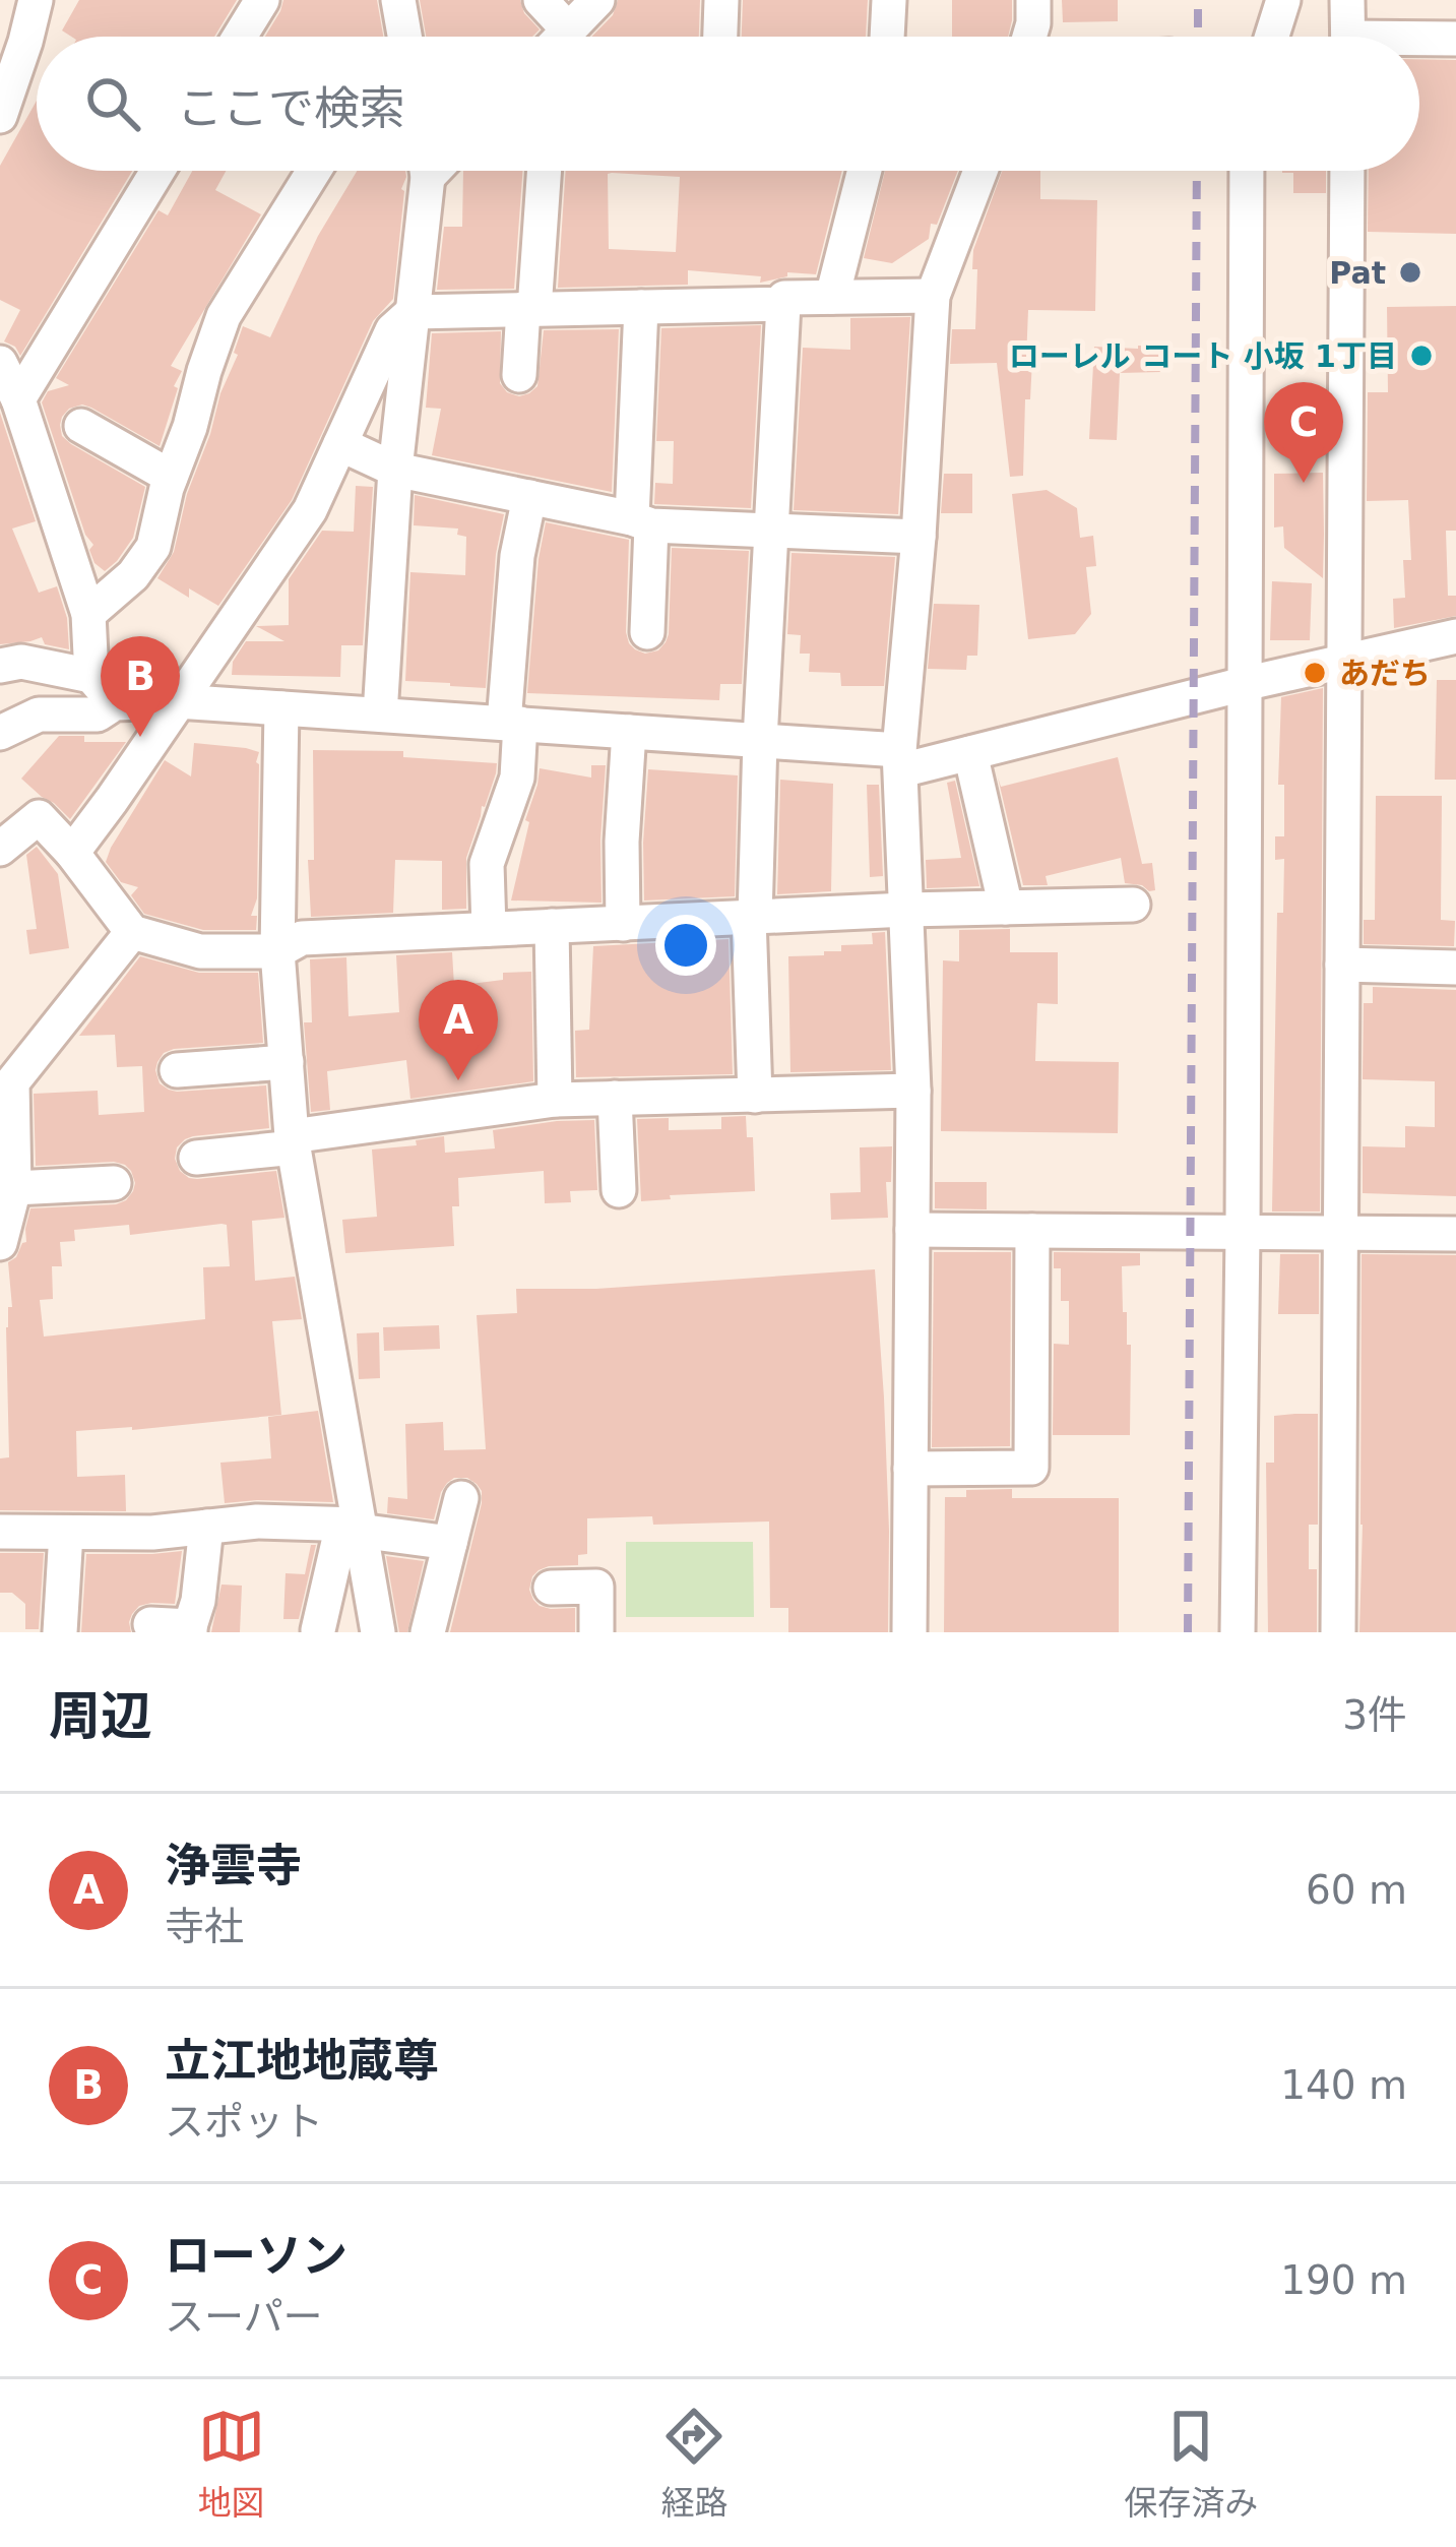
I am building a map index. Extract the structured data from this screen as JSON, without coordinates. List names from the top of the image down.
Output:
{
  "places": ["Pat", "ローレル コート 小坂 1丁目", "あだち"],
  "page": {
    "search": "ここで検索",
    "pins": ["C", "B", "A"],
    "heading": ["周辺", "3件"],
    "list": [
      {
        "mark": "A",
        "name": "浄雲寺",
        "note": "寺社",
        "value": "60 m"
      },
      {
        "mark": "B",
        "name": "立江地地蔵尊",
        "note": "スポット",
        "value": "140 m"
      },
      {
        "mark": "C",
        "name": "ローソン",
        "note": "スーパー",
        "value": "190 m"
      }
    ],
    "nav": ["地図", "経路", "保存済み"]
  }
}
